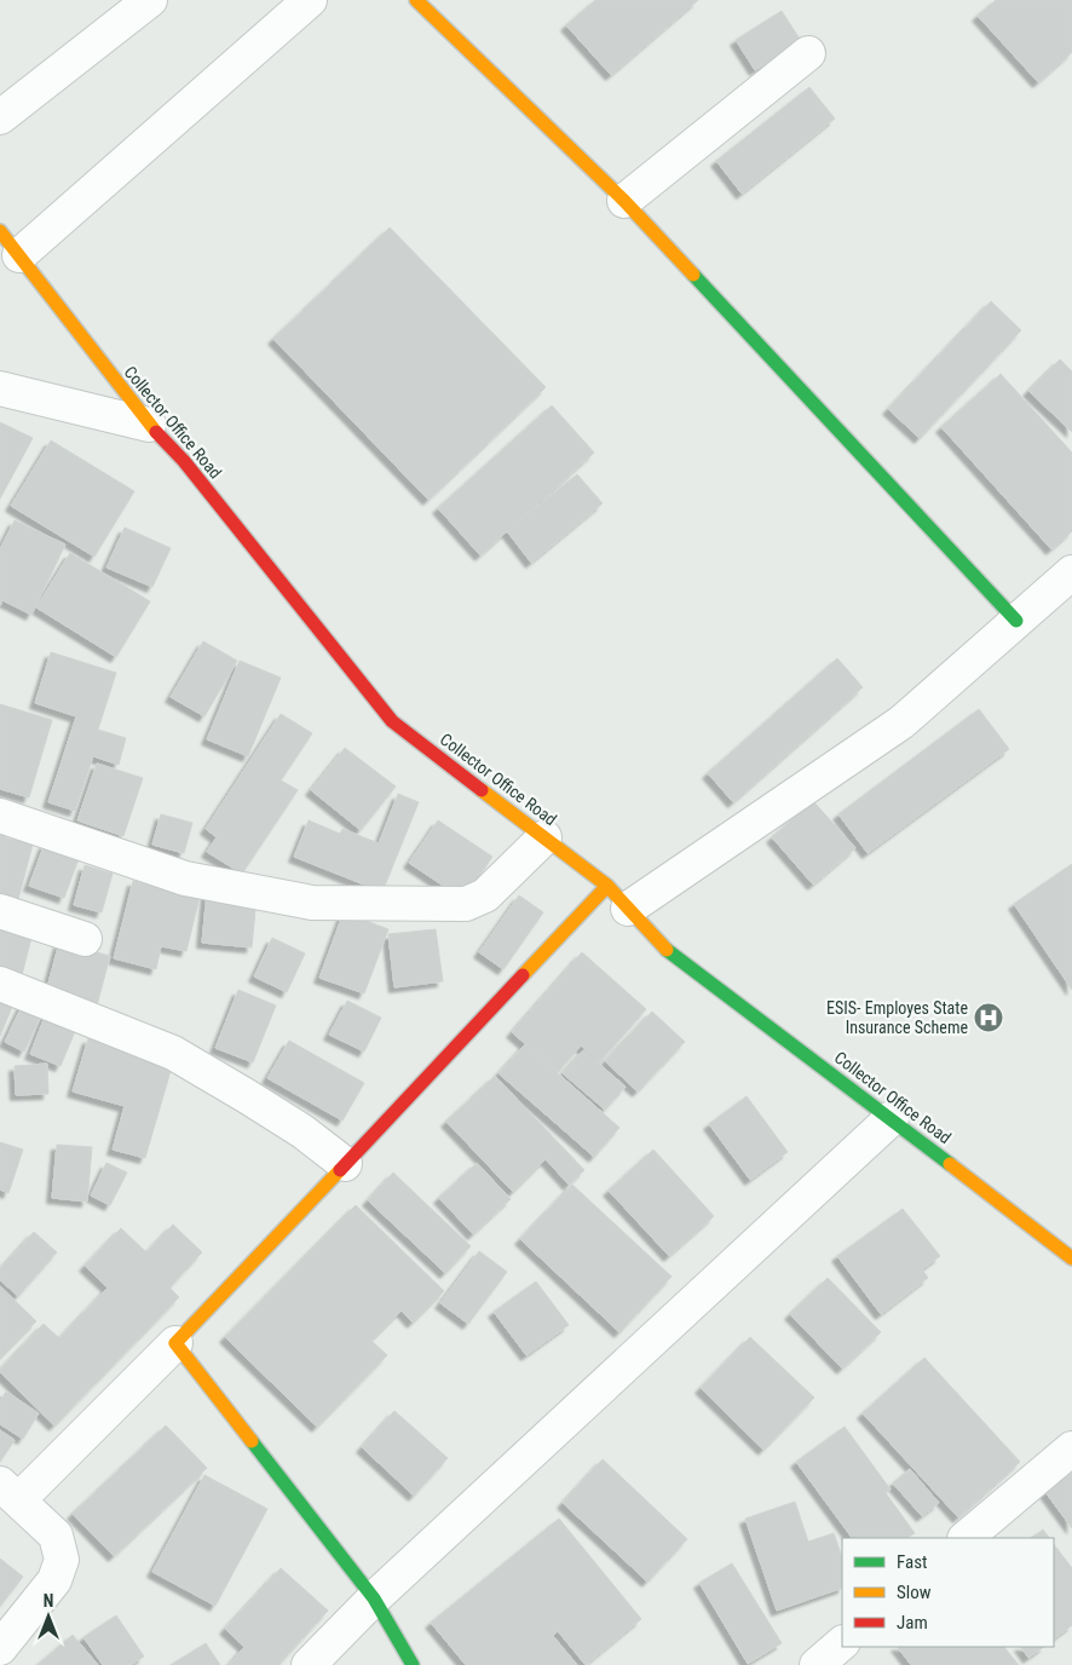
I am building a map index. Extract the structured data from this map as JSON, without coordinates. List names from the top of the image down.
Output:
{
  "streets": {
    "street": ["Collector Office Road"]
  },
  "places": {
    "hospital": ["ESIS- Employes State Insurance Scheme"]
  },
  "legend": ["Fast", "Slow", "Jam"],
  "north": "top"
}
